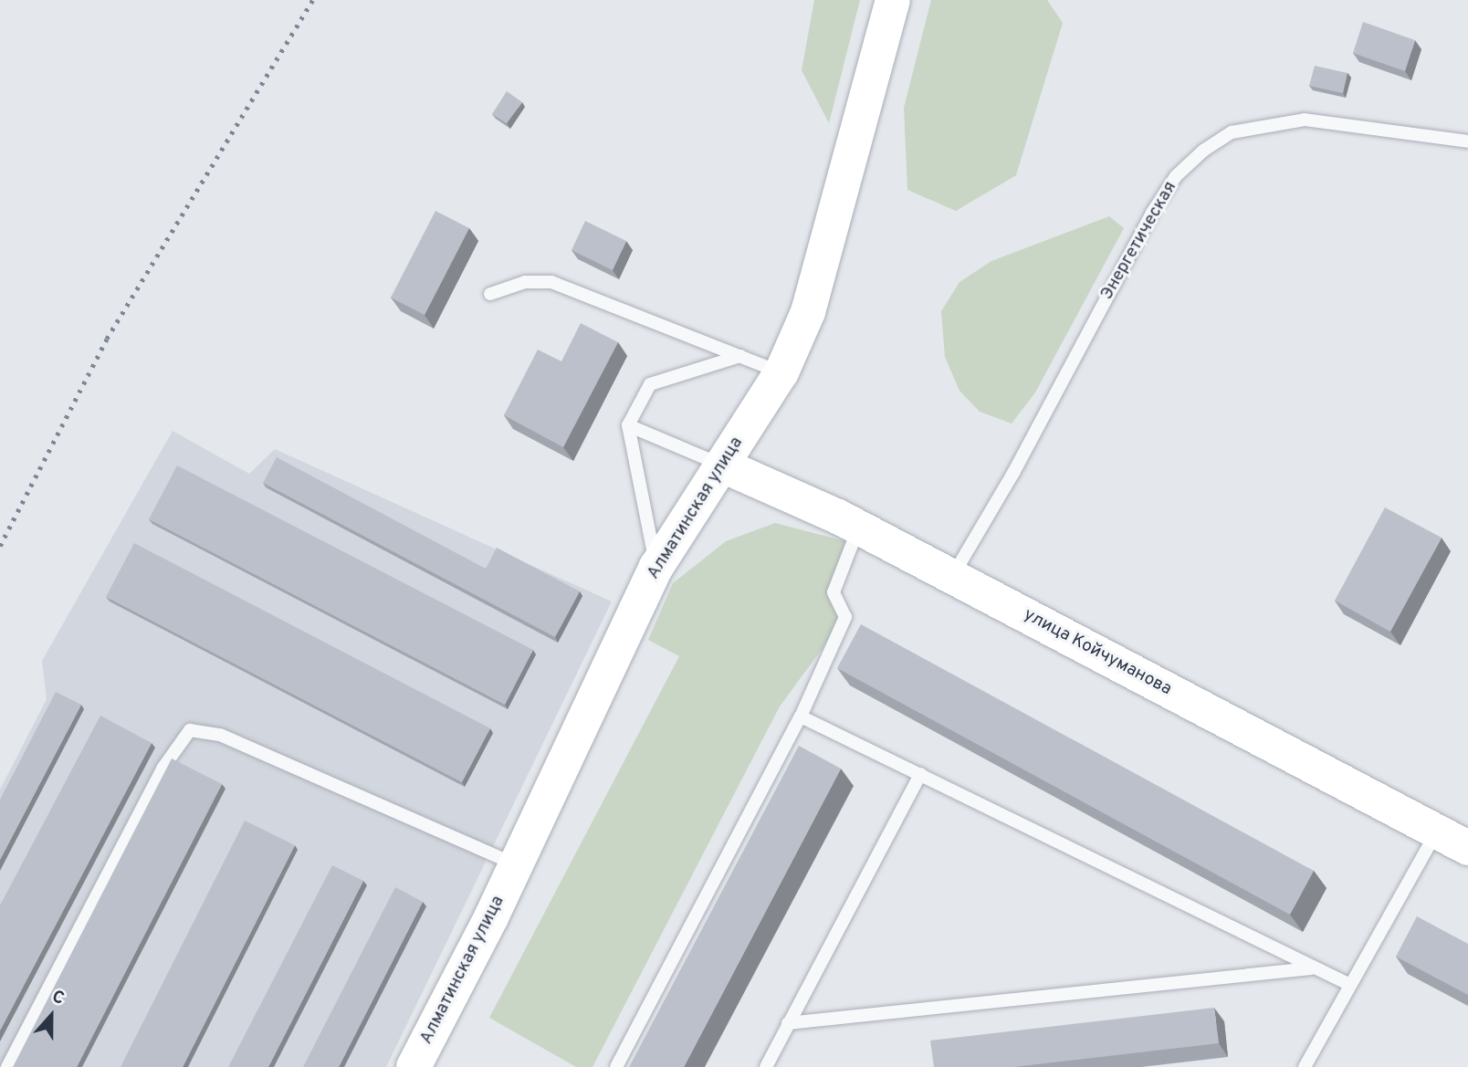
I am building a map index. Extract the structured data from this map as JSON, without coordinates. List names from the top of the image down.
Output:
{
  "streets": {
    "street": ["Алматинская улица", "улица Койчуманова"],
    "lane": ["Энергетическая"]
  },
  "crossings": [
    ["Энергетическая", "улица Койчуманова"],
    ["Алматинская улица", "улица Койчуманова"]
  ],
  "north": "top"
}
